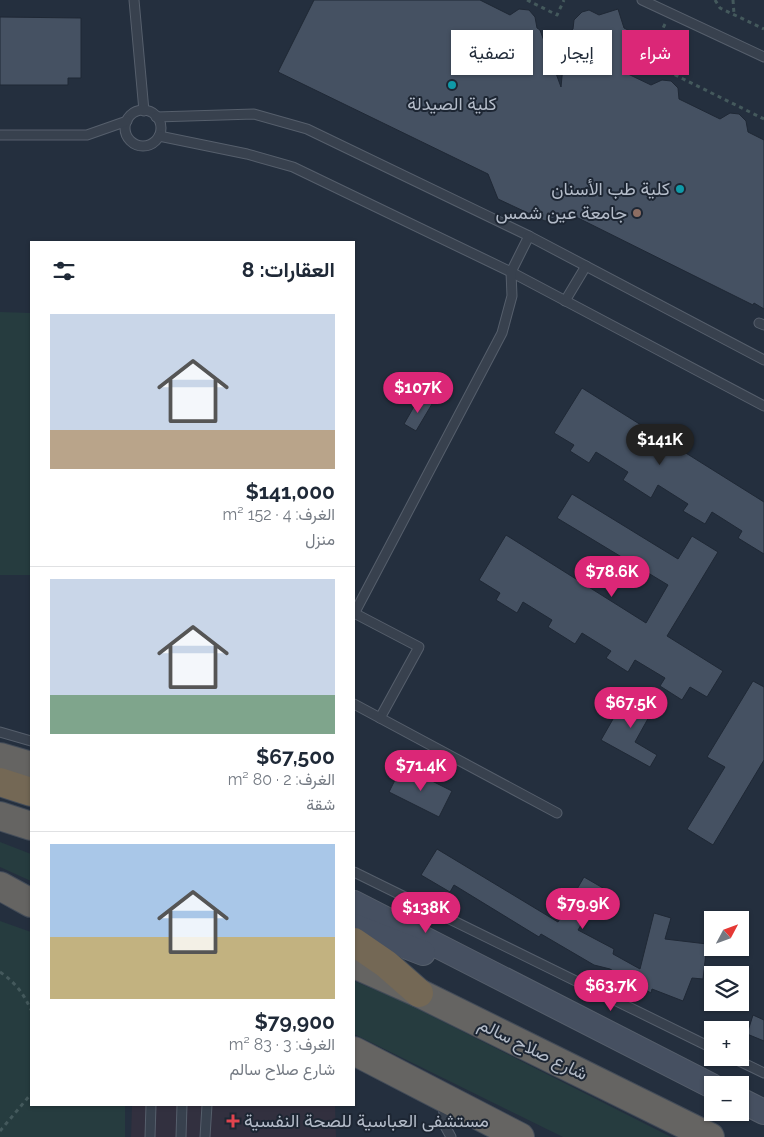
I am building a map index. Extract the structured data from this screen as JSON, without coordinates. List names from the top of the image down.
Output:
{
  "streets": {
    "highway": ["شارع صلاح سالم"]
  },
  "places": {
    "other": ["كلية الصيدلة", "كلية طب الأسنان", "جامعة عين شمس"],
    "health": ["مستشفى العباسية للصحة النفسية"]
  },
  "north": "top right",
  "page": {
    "chip": ["شراء", "إيجار", "تصفية"],
    "heading": "العقارات: 8",
    "list": [
      {
        "name": "$141,000",
        "note": "الغرف: 4 · 152 m² · منزل"
      },
      {
        "name": "$67,500",
        "note": "الغرف: 2 · 80 m² · شقة"
      },
      {
        "name": "$79,900",
        "note": "الغرف: 3 · 83 m² · شارع صلاح سالم"
      }
    ],
    "price": [
      "$107K",
      "$141K",
      "$78.6K",
      "$67.5K",
      "$71.4K",
      "$79.9K",
      "$138K",
      "$63.7K"
    ],
    "map_buttons": ["+", "−"]
  }
}
